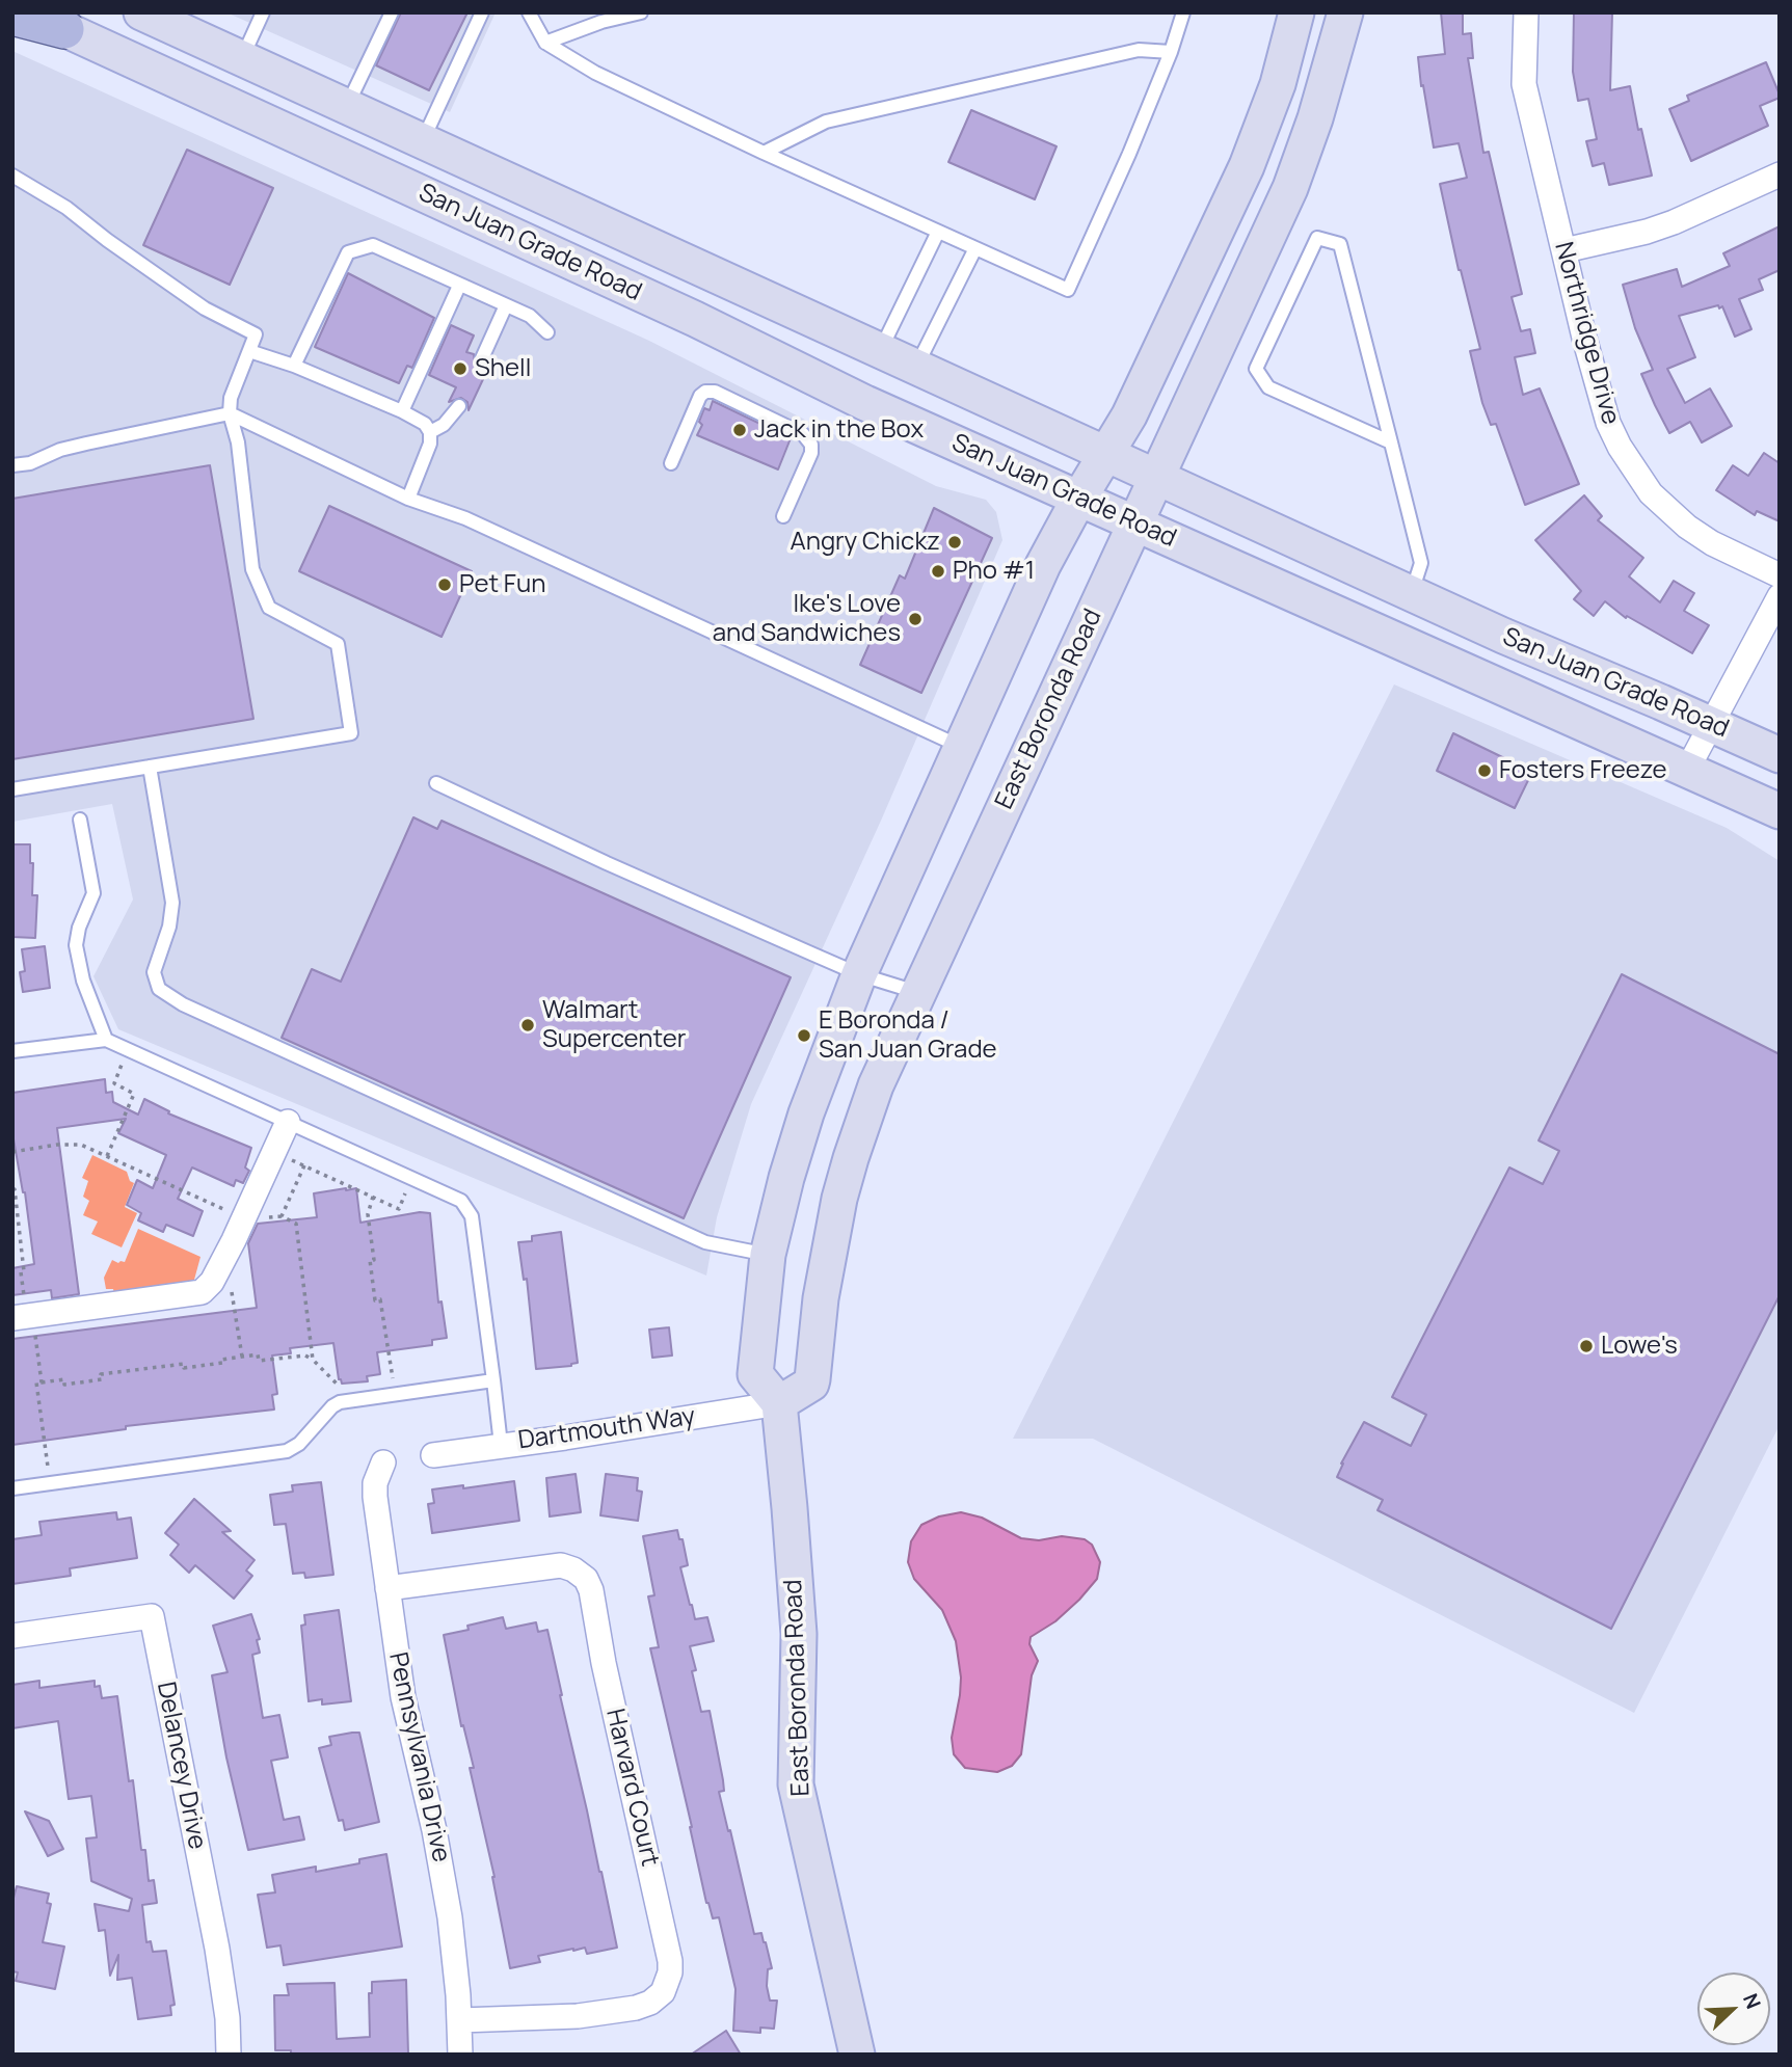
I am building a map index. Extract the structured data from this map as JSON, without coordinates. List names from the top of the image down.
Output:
{
  "streets": {
    "main road": ["San Juan Grade Road", "East Boronda Road"],
    "street": [
      "Northridge Drive",
      "Dartmouth Way",
      "Pennsylvania Drive",
      "Delancey Drive",
      "Harvard Court"
    ]
  },
  "crossings": [
    ["San Juan Grade Road", "East Boronda Road"],
    ["East Boronda Road", "Dartmouth Way"],
    ["Pennsylvania Drive", "Harvard Court"]
  ],
  "places": [
    "Shell",
    "Jack in the Box",
    "Angry Chickz",
    "Pho #1",
    "Pet Fun",
    "Ike's Love and Sandwiches",
    "Fosters Freeze",
    "Walmart Supercenter",
    "E Boronda / San Juan Grade",
    "Lowe's"
  ],
  "north": "top right"
}
